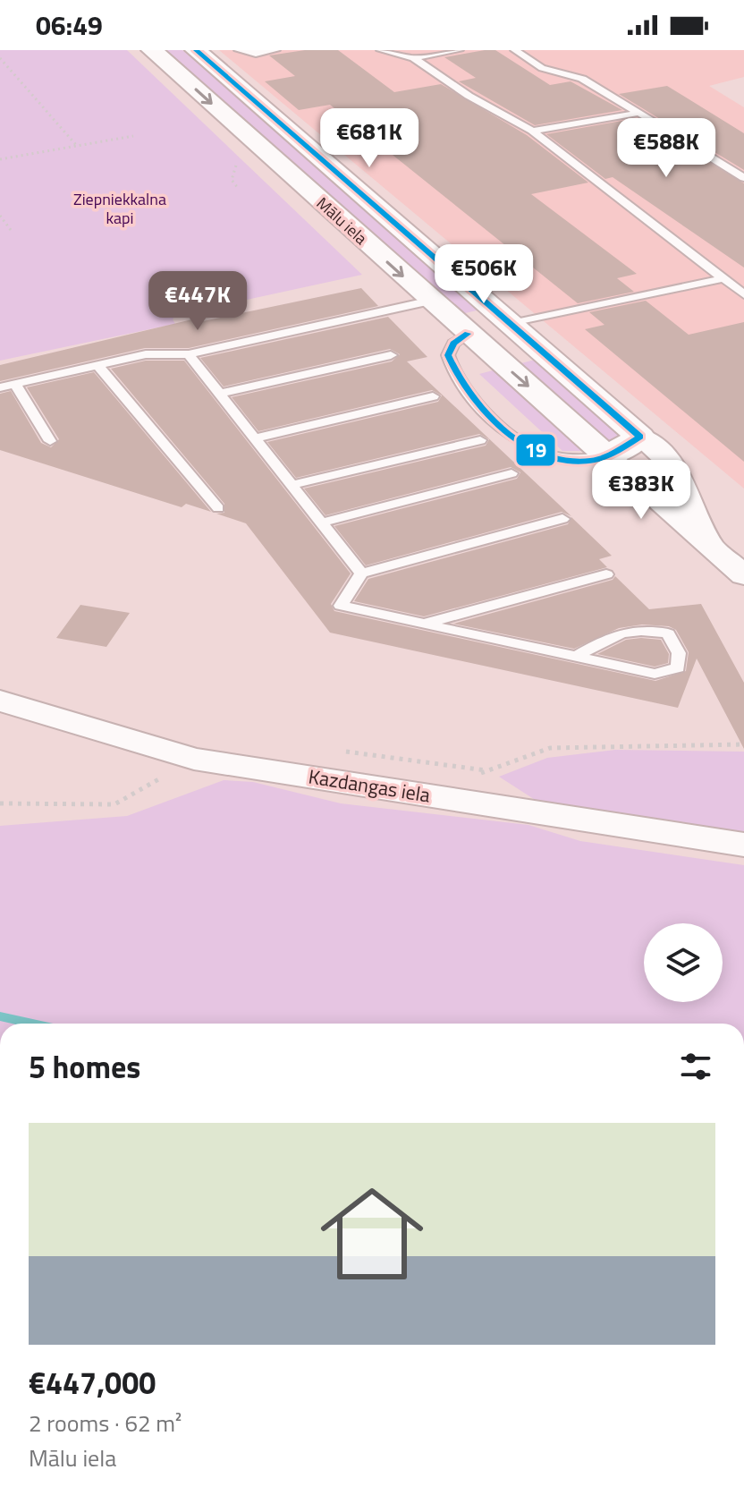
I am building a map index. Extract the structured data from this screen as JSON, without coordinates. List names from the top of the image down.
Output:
{
  "streets": {
    "street": ["Mālu iela", "Kazdangas iela"]
  },
  "parks": ["Ziepniekkalna kapi"],
  "lines": ["transit line 19"],
  "page": {
    "status": "06:49",
    "price": [
      "€681K",
      "€588K",
      "€506K",
      "€447K",
      "€383K"
    ],
    "heading": "5 homes",
    "list": [
      {
        "name": "€447,000",
        "note": "2 rooms · 62 m² · Mālu iela"
      }
    ]
  }
}
